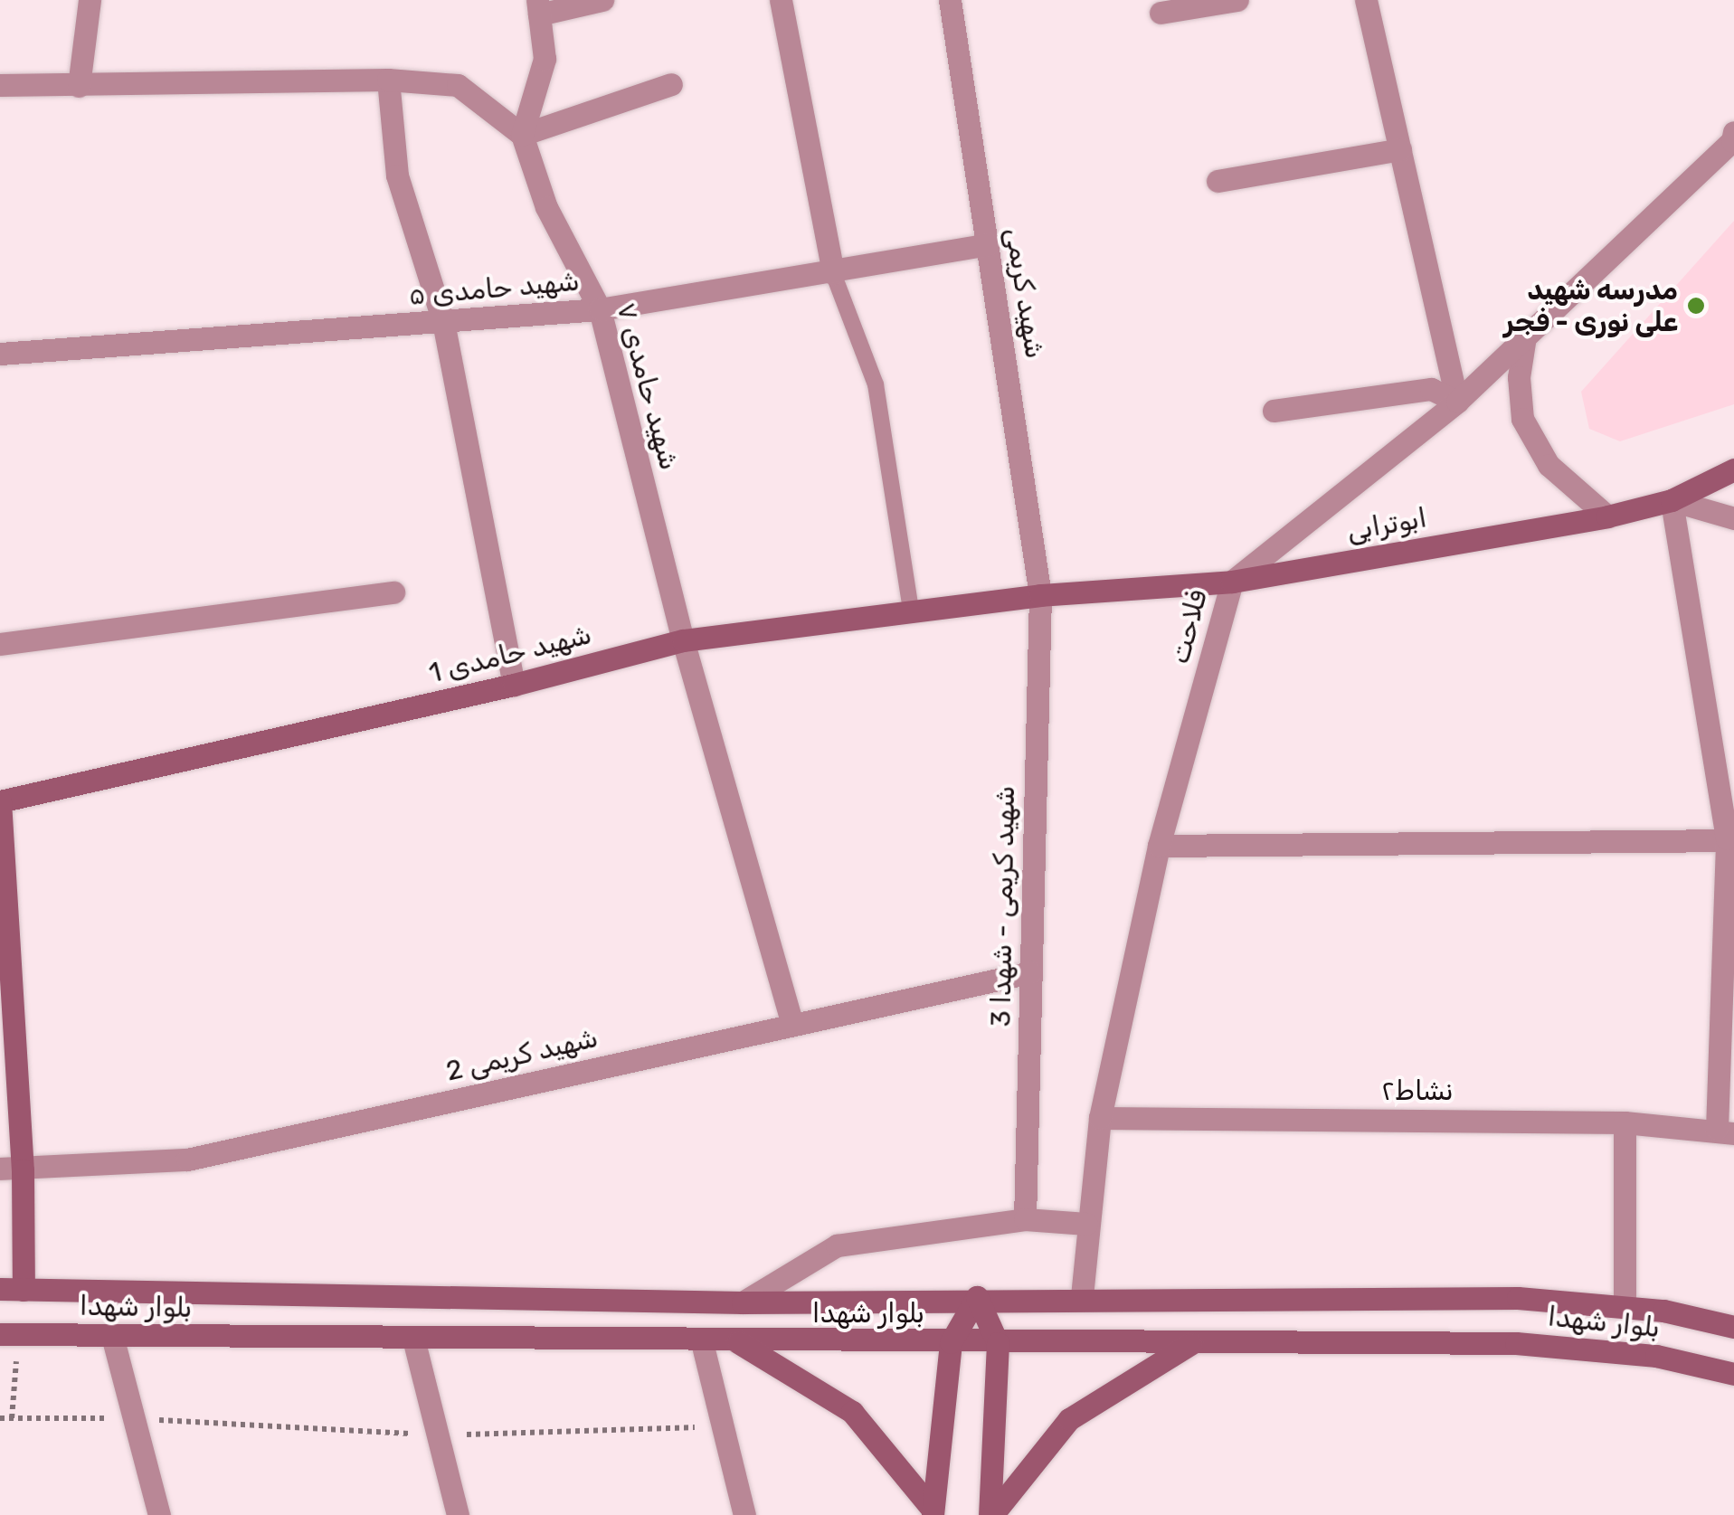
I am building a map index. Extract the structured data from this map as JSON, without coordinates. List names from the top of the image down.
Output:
{
  "streets": {
    "main road": ["ابوترابی", "شهيد حامدی 1", "بلوار شهدا"],
    "street": [
      "شهید حامدی ۵",
      "شهید کریمی",
      "شهید حامدی ۷",
      "فلاحت",
      "شهيد کريمی - شهدا 3",
      "شهيد کريمی 2",
      "نشاط۲"
    ]
  },
  "crossings": [
    ["شهید حامدی ۵", "شهید کریمی"],
    ["شهید حامدی ۵", "شهید حامدی ۷"],
    ["شهید کریمی", "ابوترابی"],
    ["شهید کریمی", "شهيد حامدی 1"],
    ["شهید کریمی", "شهيد کريمی - شهدا 3"],
    ["شهید حامدی ۷", "شهيد حامدی 1"],
    ["شهید حامدی ۷", "شهيد کريمی 2"],
    ["ابوترابی", "فلاحت"],
    ["ابوترابی", "شهيد حامدی 1"],
    ["ابوترابی", "شهيد کريمی - شهدا 3"],
    ["فلاحت", "نشاط۲"],
    ["فلاحت", "بلوار شهدا"],
    ["شهيد حامدی 1", "شهيد کريمی - شهدا 3"],
    ["شهيد کريمی - شهدا 3", "شهيد کريمی 2"]
  ],
  "places": ["مدرسه شهید علی نوری - فجر"]
}
